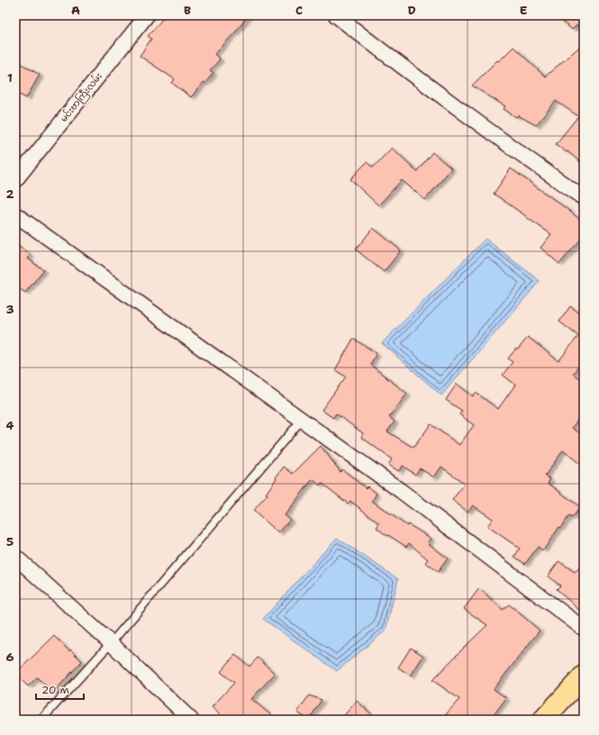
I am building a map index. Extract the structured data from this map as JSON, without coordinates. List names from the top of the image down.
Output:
{
  "streets": {
    "street": ["မင်းဗာကြီးလမ်း"]
  },
  "scale_bar": "20 m",
  "grid": {
    "columns": [
      "A",
      "B",
      "C",
      "D",
      "E"
    ],
    "rows": [
      "1",
      "2",
      "3",
      "4",
      "5",
      "6"
    ]
  }
}
